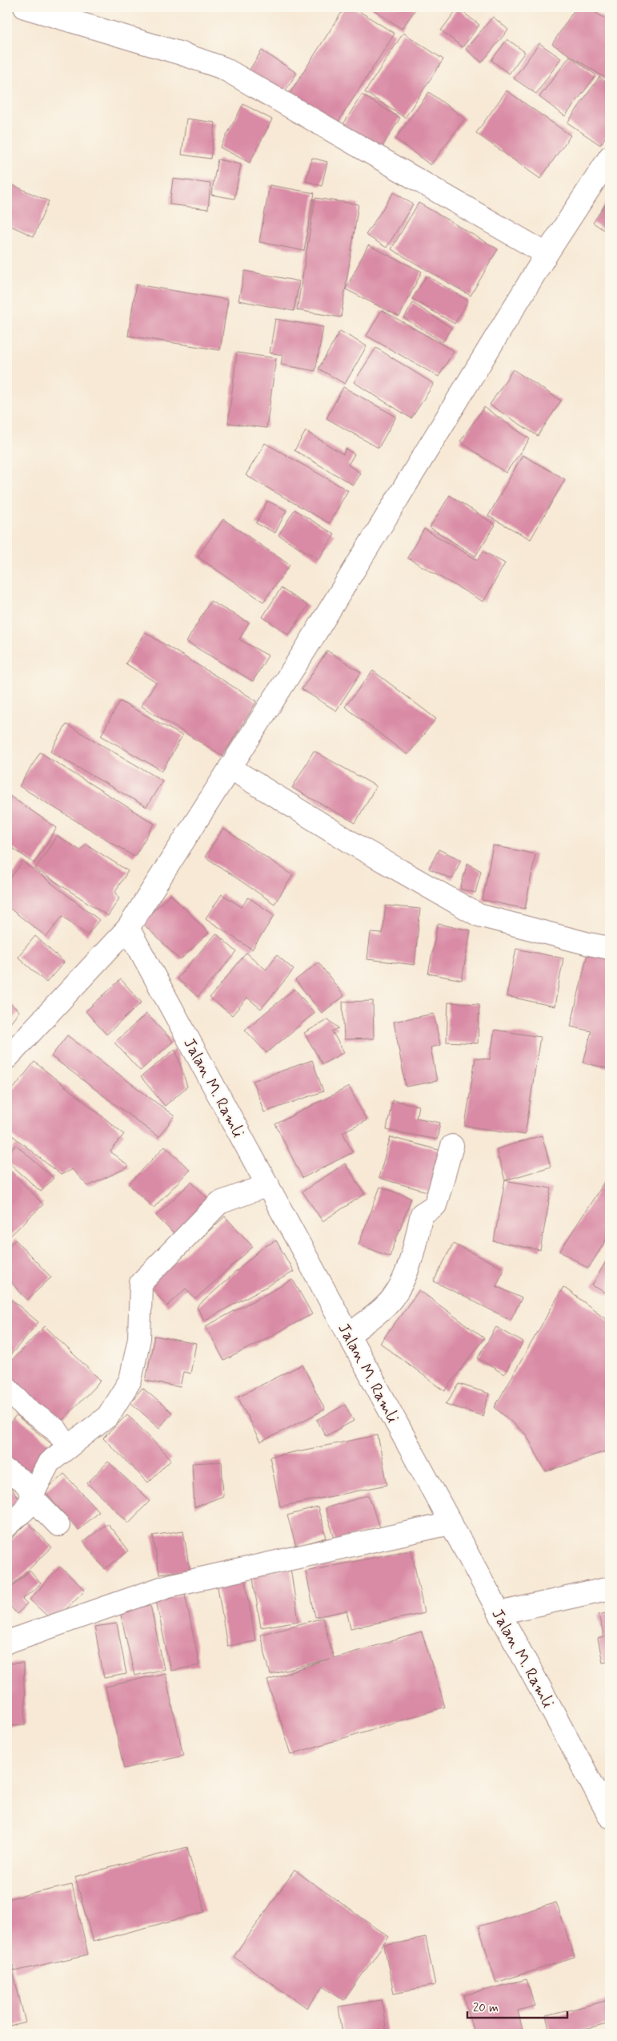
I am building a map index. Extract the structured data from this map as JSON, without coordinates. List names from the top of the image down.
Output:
{
  "streets": {
    "street": ["Jalan M. Ramli"]
  },
  "scale_bar": "20 m"
}
